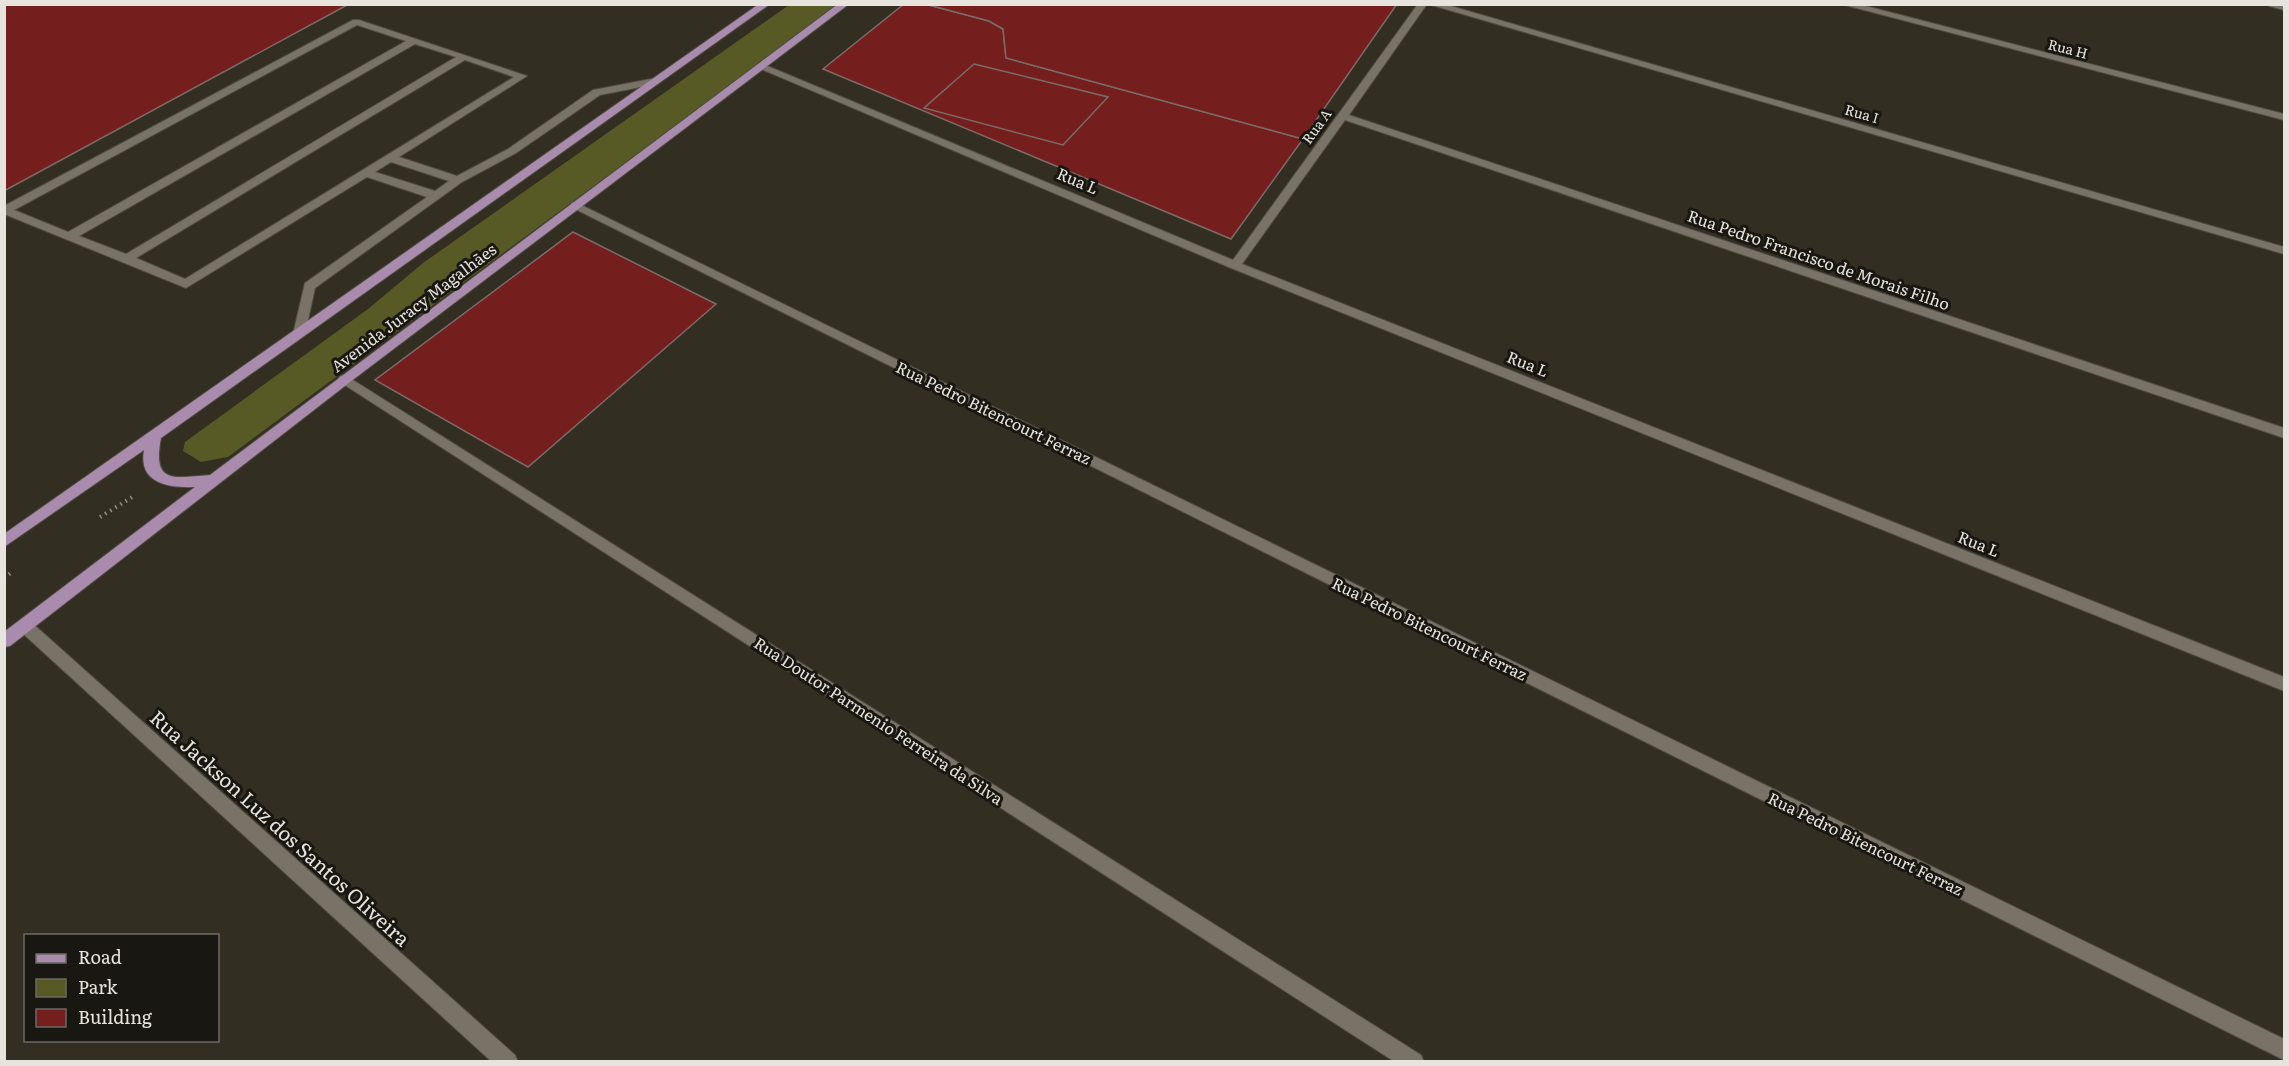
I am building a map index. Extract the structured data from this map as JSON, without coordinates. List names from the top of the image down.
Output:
{
  "streets": {
    "main road": ["Avenida Juracy Magalhães"],
    "street": [
      "Rua H",
      "Rua I",
      "Rua A",
      "Rua L",
      "Rua Pedro Francisco de Morais Filho",
      "Rua Pedro Bitencourt Ferraz",
      "Rua Doutor Parmenio Ferreira da Silva",
      "Rua Jackson Luz dos Santos Oliveira"
    ]
  },
  "crossings": [
    ["Rua A", "Rua L"],
    ["Rua A", "Rua Pedro Francisco de Morais Filho"],
    ["Rua L", "Avenida Juracy Magalhães"],
    ["Avenida Juracy Magalhães", "Rua Pedro Bitencourt Ferraz"],
    ["Avenida Juracy Magalhães", "Rua Doutor Parmenio Ferreira da Silva"],
    ["Avenida Juracy Magalhães", "Rua Jackson Luz dos Santos Oliveira"]
  ],
  "legend": ["Road", "Park", "Building"]
}
